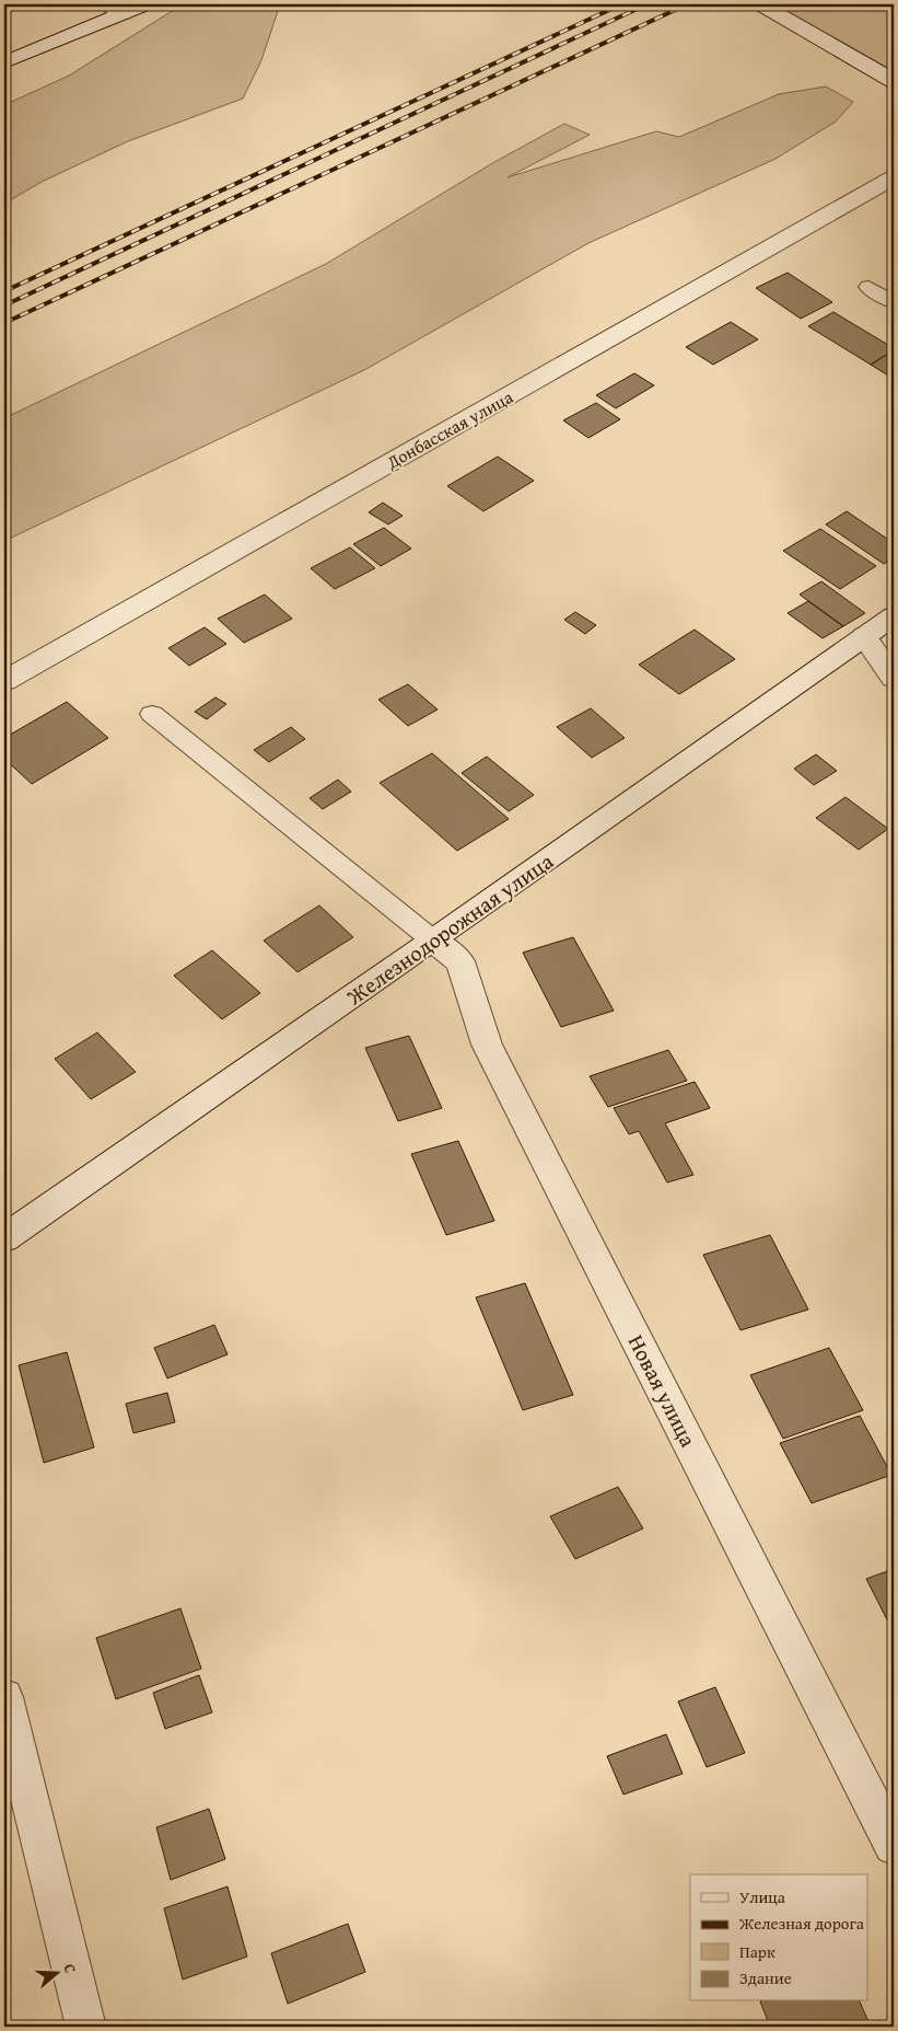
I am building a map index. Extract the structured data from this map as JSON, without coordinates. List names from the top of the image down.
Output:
{
  "streets": {
    "street": ["Донбасская улица", "Железнодорожная улица", "Новая улица"]
  },
  "crossings": [
    ["Железнодорожная улица", "Новая улица"]
  ],
  "legend": [
    "Улица",
    "Железная дорога",
    "Парк",
    "Здание"
  ],
  "north": "right"
}
